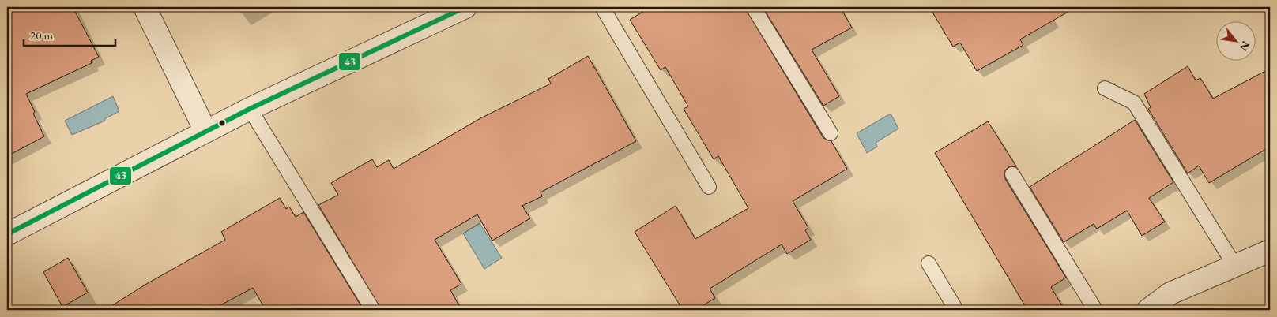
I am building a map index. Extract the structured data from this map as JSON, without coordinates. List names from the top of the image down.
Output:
{
  "lines": ["transit line 43"],
  "scale_bar": "20 m",
  "north": "bottom right"
}
